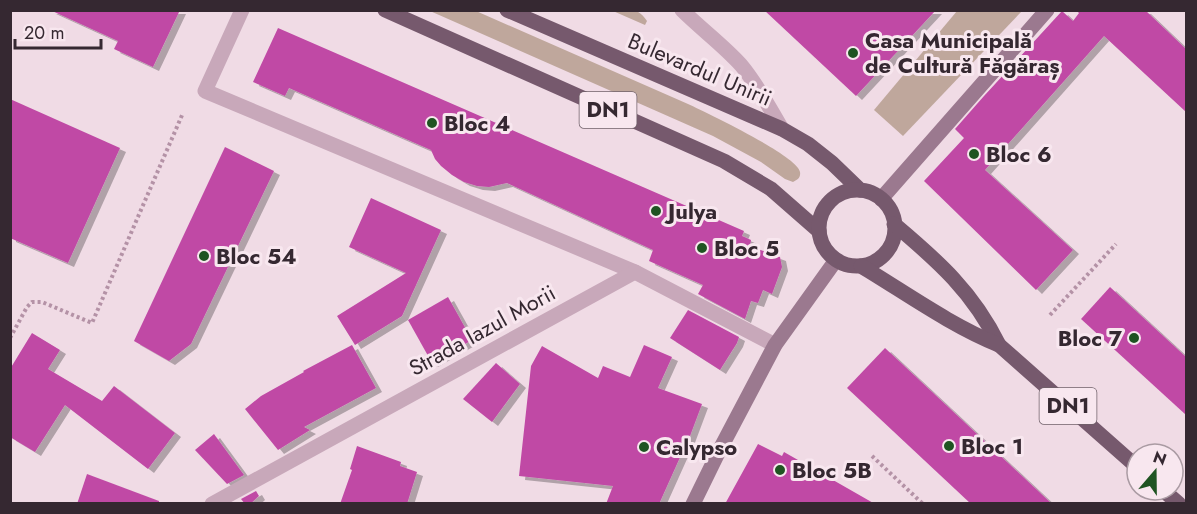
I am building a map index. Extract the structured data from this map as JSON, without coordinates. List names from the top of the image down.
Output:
{
  "streets": {
    "main road": ["Bulevardul Unirii", "DN1"],
    "street": ["Strada Iazul Morii"]
  },
  "crossings": [
    ["Bulevardul Unirii", "DN1"]
  ],
  "places": [
    "Casa Municipală de Cultură Făgăraș",
    "Bloc 4",
    "Bloc 6",
    "Julya",
    "Bloc 5",
    "Bloc 54",
    "Bloc 7",
    "Bloc 1",
    "Calypso",
    "Bloc 5B"
  ],
  "scale_bar": "20 m",
  "north": "top"
}
